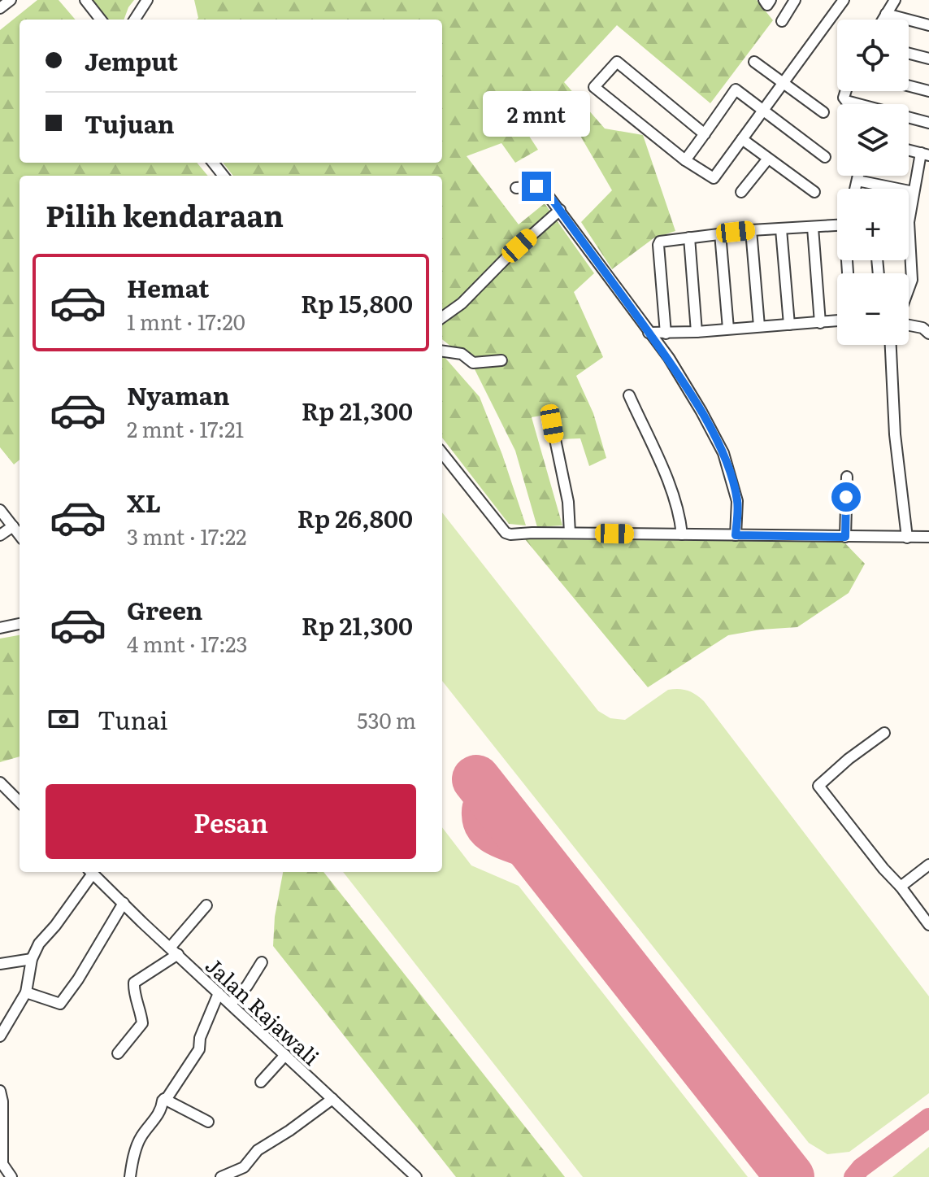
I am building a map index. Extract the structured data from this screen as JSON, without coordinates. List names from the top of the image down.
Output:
{
  "streets": {
    "street": ["Jalan Rajawali"]
  },
  "page": {
    "map_buttons": ["+", "−"],
    "banner": ["Jemput", "Tujuan"],
    "bubble": "2 mnt",
    "heading": "Pilih kendaraan",
    "list": [
      {
        "name": "Hemat",
        "note": "1 mnt · 17:20",
        "value": "Rp 15,800"
      },
      {
        "name": "Nyaman",
        "note": "2 mnt · 17:21",
        "value": "Rp 21,300"
      },
      {
        "name": "XL",
        "note": "3 mnt · 17:22",
        "value": "Rp 26,800"
      },
      {
        "name": "Green",
        "note": "4 mnt · 17:23",
        "value": "Rp 21,300"
      }
    ],
    "pay": ["Tunai", "530 m"],
    "buttons": "Pesan"
  }
}
